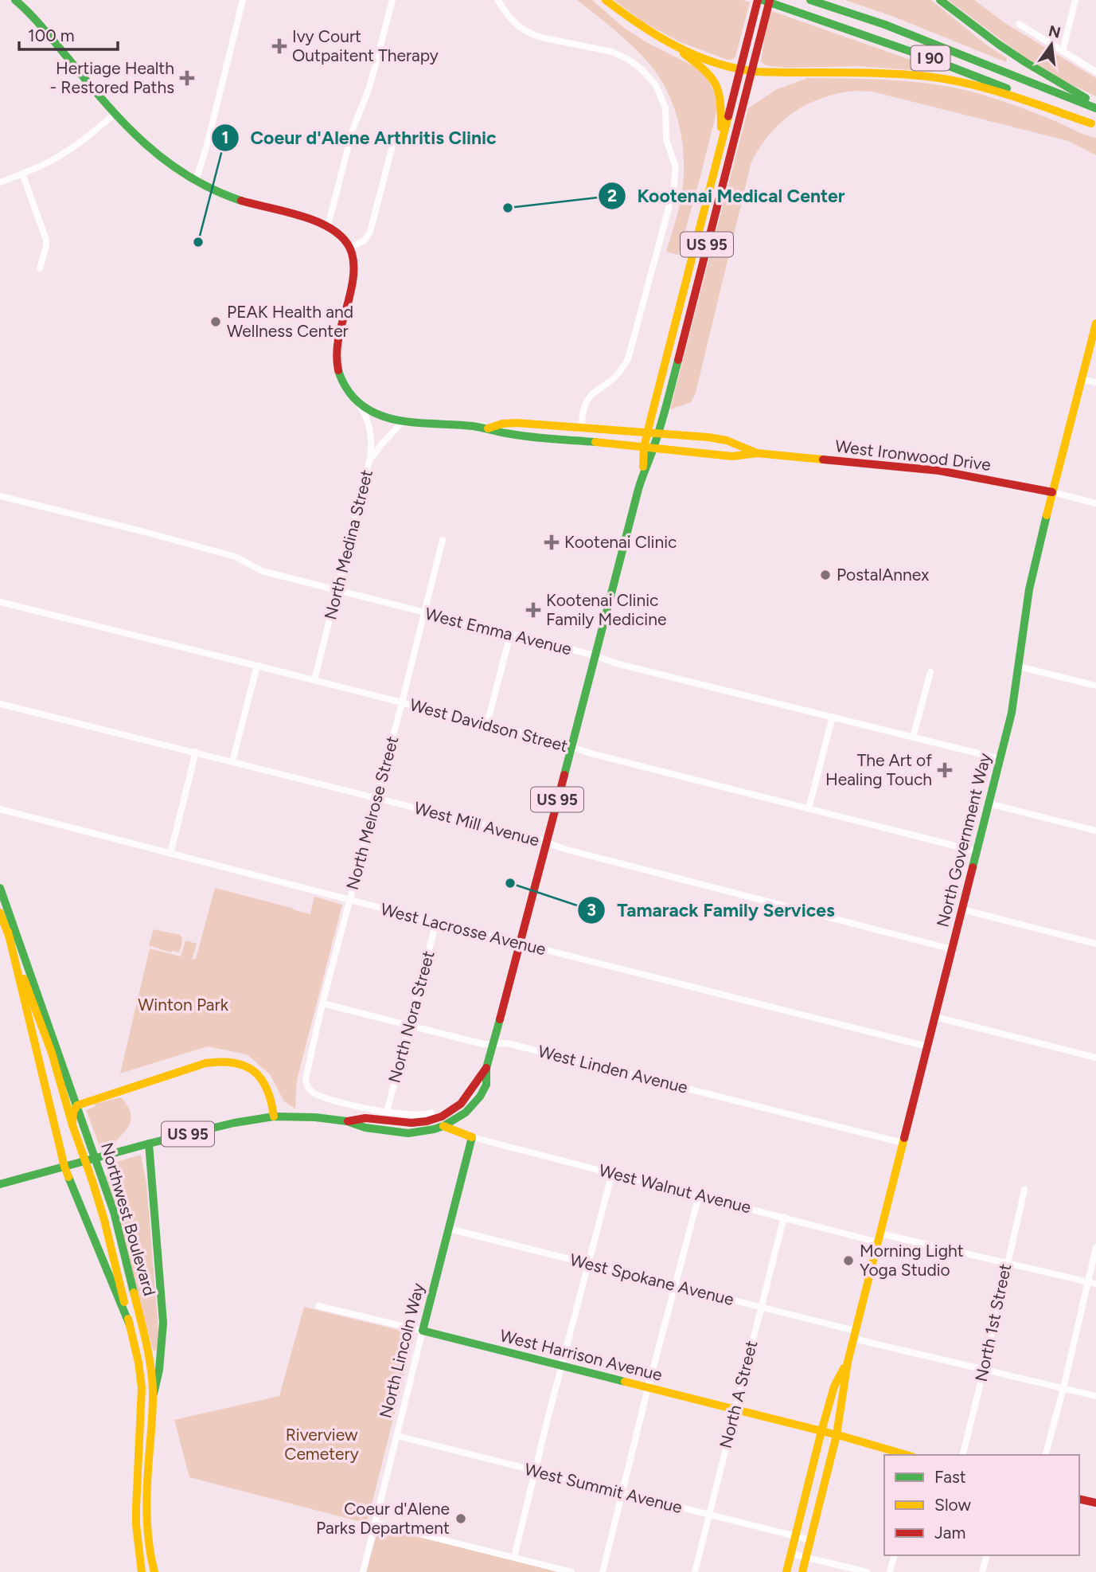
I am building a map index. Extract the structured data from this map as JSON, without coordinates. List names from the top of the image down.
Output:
{
  "streets": {
    "main road": [
      "I 90",
      "US 95",
      "West Ironwood Drive",
      "North Government Way",
      "Northwest Boulevard",
      "North Lincoln Way",
      "West Harrison Avenue"
    ],
    "street": [
      "North Medina Street",
      "West Emma Avenue",
      "West Davidson Street",
      "North Melrose Street",
      "West Mill Avenue",
      "West Lacrosse Avenue",
      "North Nora Street",
      "West Linden Avenue",
      "West Walnut Avenue",
      "West Spokane Avenue",
      "North 1st Street",
      "North A Street",
      "West Summit Avenue"
    ]
  },
  "crossings": [
    ["I 90", "US 95"],
    ["US 95", "West Ironwood Drive"],
    ["US 95", "West Emma Avenue"],
    ["US 95", "West Davidson Street"],
    ["US 95", "West Mill Avenue"],
    ["US 95", "West Lacrosse Avenue"],
    ["US 95", "West Linden Avenue"],
    ["West Ironwood Drive", "North Medina Street"],
    ["West Ironwood Drive", "North Government Way"],
    ["North Medina Street", "West Emma Avenue"],
    ["North Medina Street", "West Davidson Street"],
    ["West Emma Avenue", "North Melrose Street"],
    ["West Emma Avenue", "North Government Way"],
    ["West Davidson Street", "North Melrose Street"],
    ["West Davidson Street", "North Government Way"],
    ["North Melrose Street", "West Mill Avenue"],
    ["North Melrose Street", "West Lacrosse Avenue"],
    ["North Melrose Street", "North Nora Street"],
    ["North Melrose Street", "West Linden Avenue"],
    ["West Mill Avenue", "North Government Way"],
    ["North Government Way", "West Lacrosse Avenue"],
    ["North Government Way", "West Linden Avenue"],
    ["North Government Way", "West Walnut Avenue"],
    ["North Government Way", "West Spokane Avenue"],
    ["North Government Way", "West Harrison Avenue"],
    ["North Government Way", "West Summit Avenue"],
    ["West Lacrosse Avenue", "North Nora Street"],
    ["North Nora Street", "West Linden Avenue"],
    ["West Walnut Avenue", "North 1st Street"],
    ["West Walnut Avenue", "North Lincoln Way"],
    ["West Walnut Avenue", "North A Street"],
    ["West Spokane Avenue", "North 1st Street"],
    ["West Spokane Avenue", "North Lincoln Way"],
    ["West Spokane Avenue", "North A Street"],
    ["North Lincoln Way", "West Harrison Avenue"],
    ["North Lincoln Way", "West Summit Avenue"],
    ["West Harrison Avenue", "North A Street"],
    ["North A Street", "West Summit Avenue"]
  ],
  "parks": ["Winton Park", "Riverview Cemetery"],
  "places": {
    "health": [
      "Ivy Court Outpaitent Therapy",
      "Hertiage Health - Restored Paths",
      "Kootenai Clinic",
      "Kootenai Clinic Family Medicine",
      "The Art of Healing Touch"
    ],
    "other": [
      "Kootenai Medical Center",
      "Coeur d'Alene Arthritis Clinic",
      "PEAK Health and Wellness Center",
      "PostalAnnex",
      "Tamarack Family Services",
      "Morning Light Yoga Studio",
      "Coeur d'Alene Parks Department"
    ]
  },
  "legend": ["Fast", "Slow", "Jam"],
  "scale_bar": "100 m",
  "north": "top"
}
